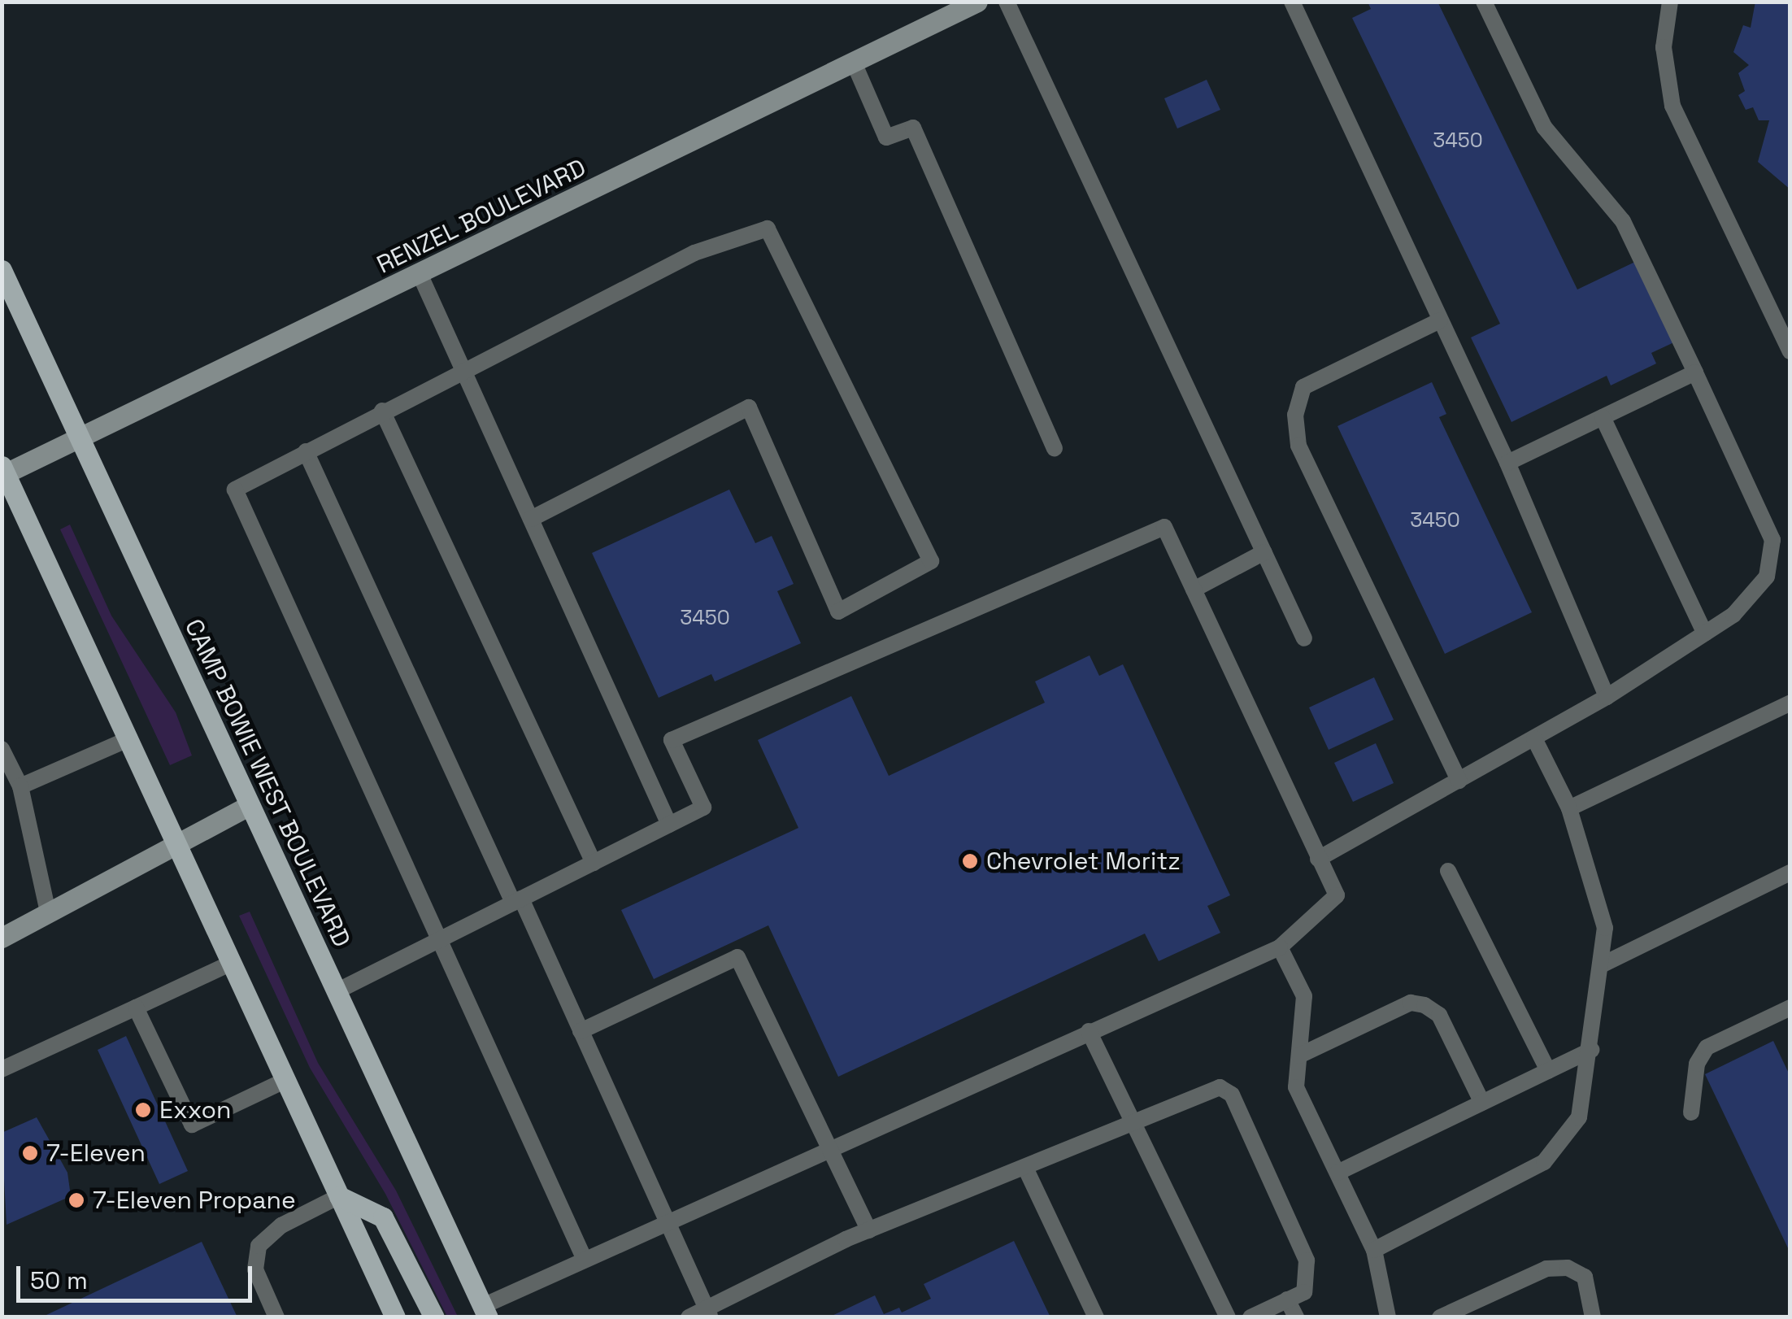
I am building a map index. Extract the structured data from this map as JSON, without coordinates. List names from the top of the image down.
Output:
{
  "streets": {
    "main road": ["CAMP BOWIE WEST BOULEVARD"],
    "street": ["RENZEL BOULEVARD"]
  },
  "crossings": [
    ["RENZEL BOULEVARD", "CAMP BOWIE WEST BOULEVARD"]
  ],
  "places": [
    "Chevrolet Moritz",
    "Exxon",
    "7-Eleven",
    "7-Eleven Propane"
  ],
  "house_numbers": ["3450", "3450", "3450"],
  "scale_bar": "50 m"
}
